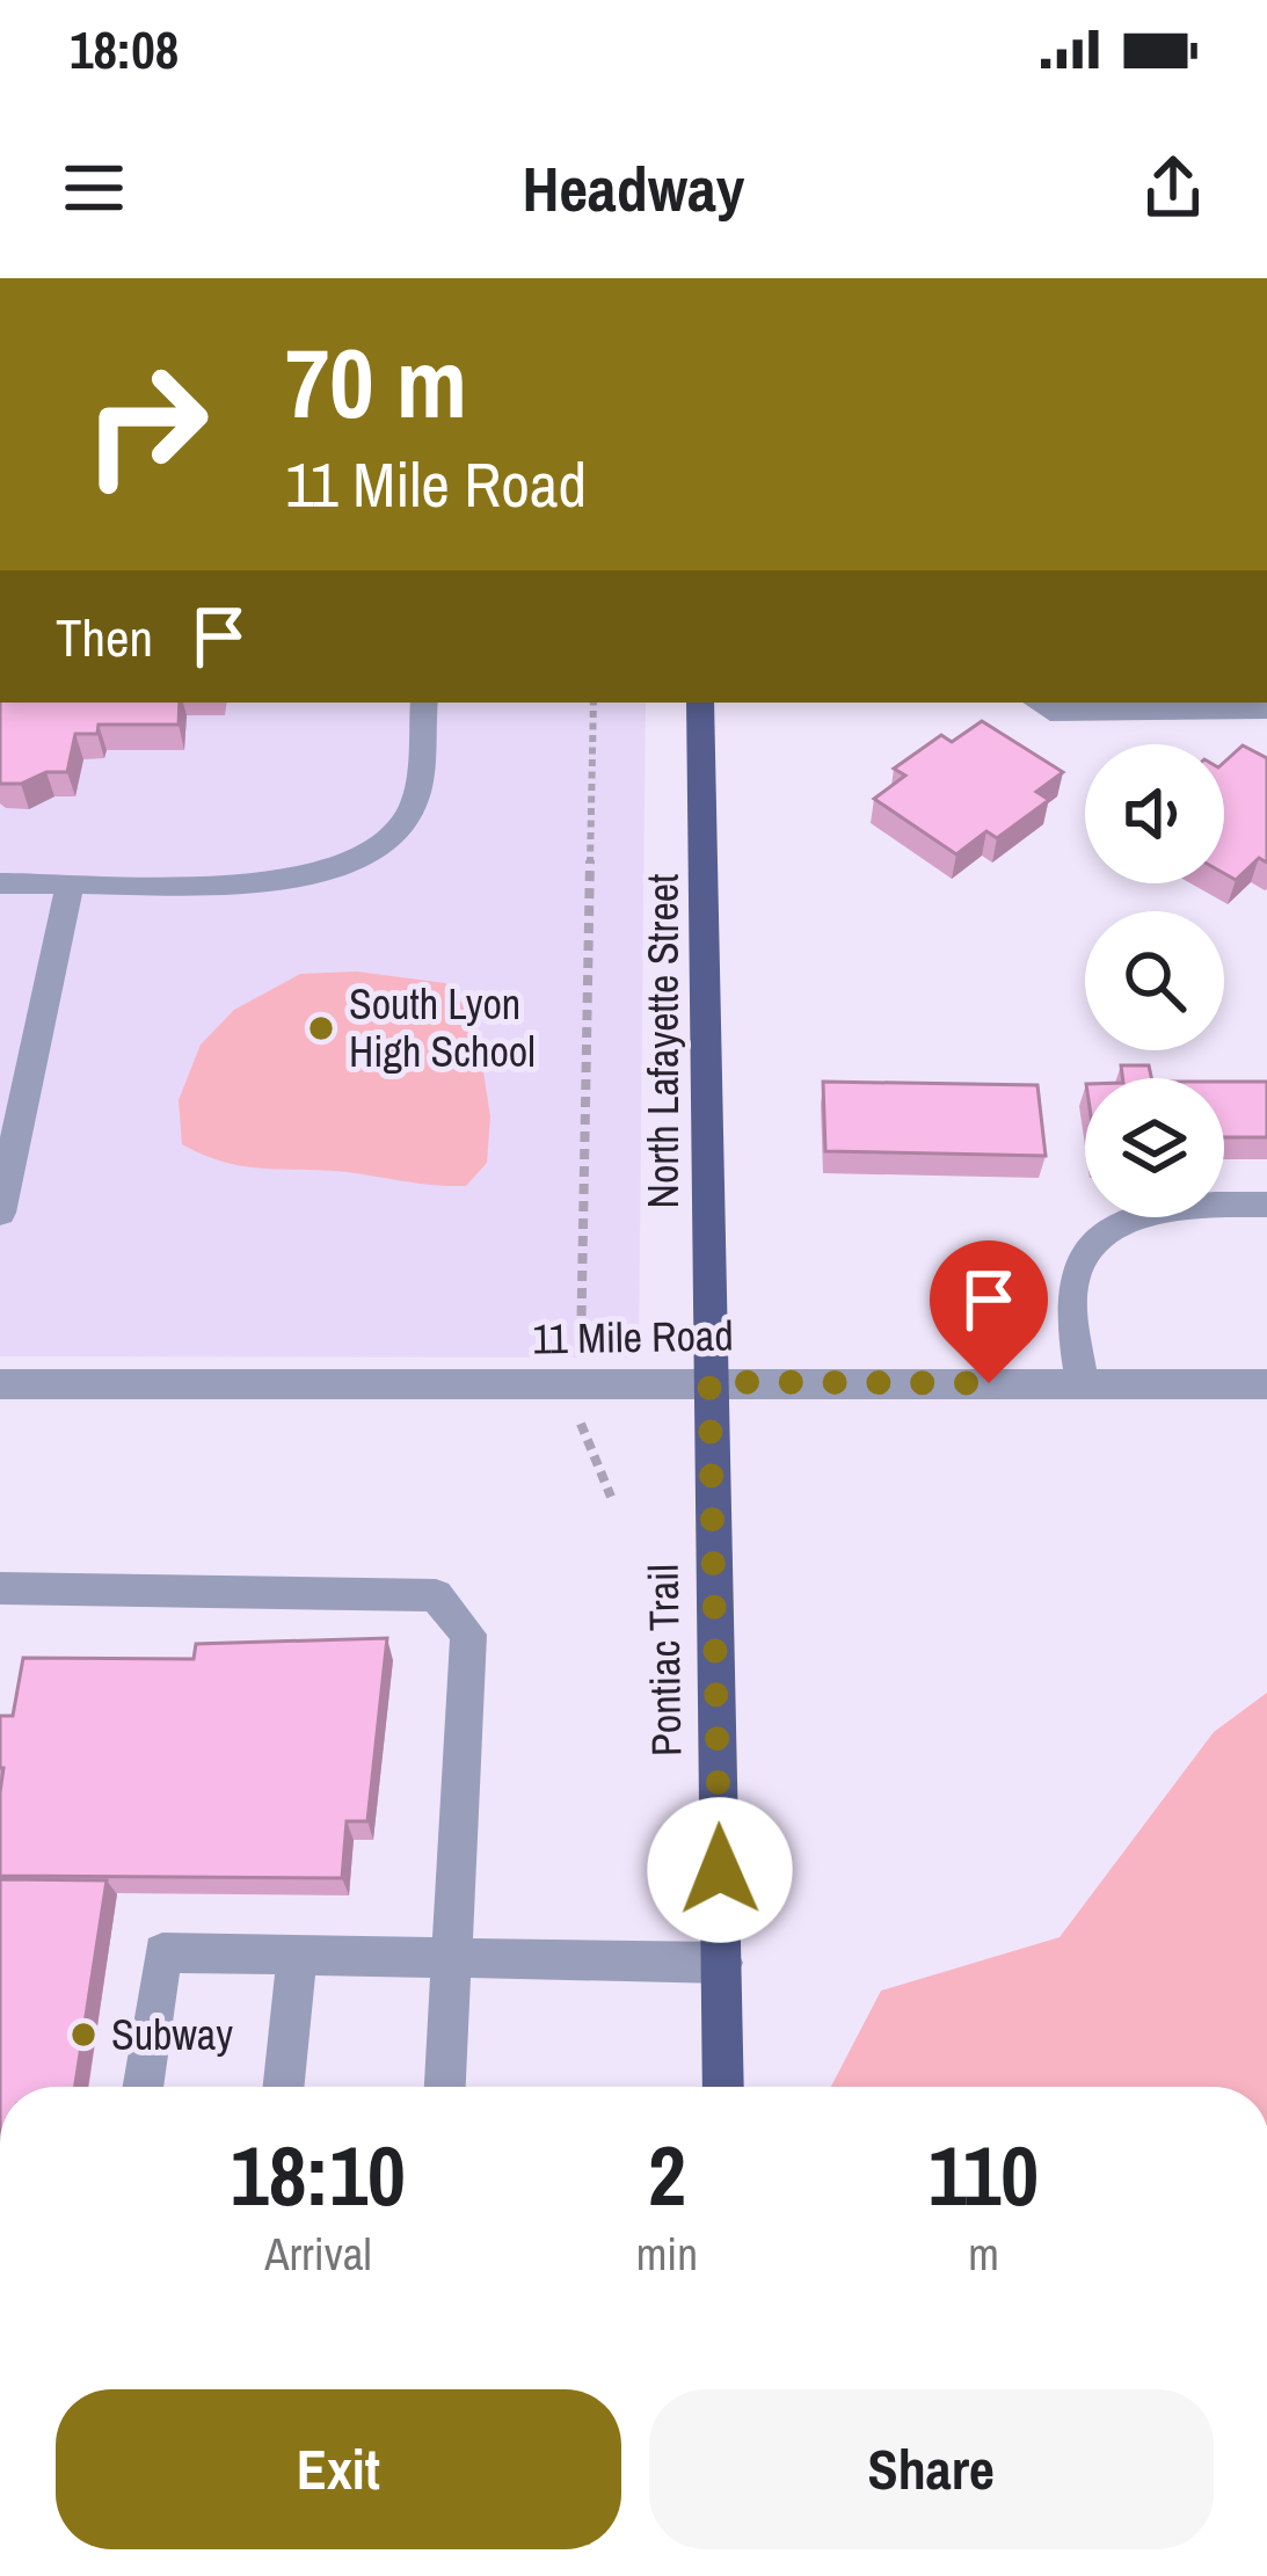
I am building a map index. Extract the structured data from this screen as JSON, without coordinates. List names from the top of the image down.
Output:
{
  "streets": {
    "main road": ["North Lafayette Street", "Pontiac Trail"],
    "street": ["11 Mile Road"]
  },
  "crossings": [
    ["North Lafayette Street", "11 Mile Road"],
    ["North Lafayette Street", "Pontiac Trail"],
    ["11 Mile Road", "Pontiac Trail"]
  ],
  "places": ["South Lyon High School", "Subway"],
  "page": {
    "status": "18:08",
    "header": "Headway",
    "turn": ["70 m", "11 Mile Road"],
    "then": "Then",
    "eta": [
      "18:10",
      "Arrival",
      "2",
      "min",
      "110",
      "m"
    ],
    "buttons": ["Exit", "Share"]
  }
}
